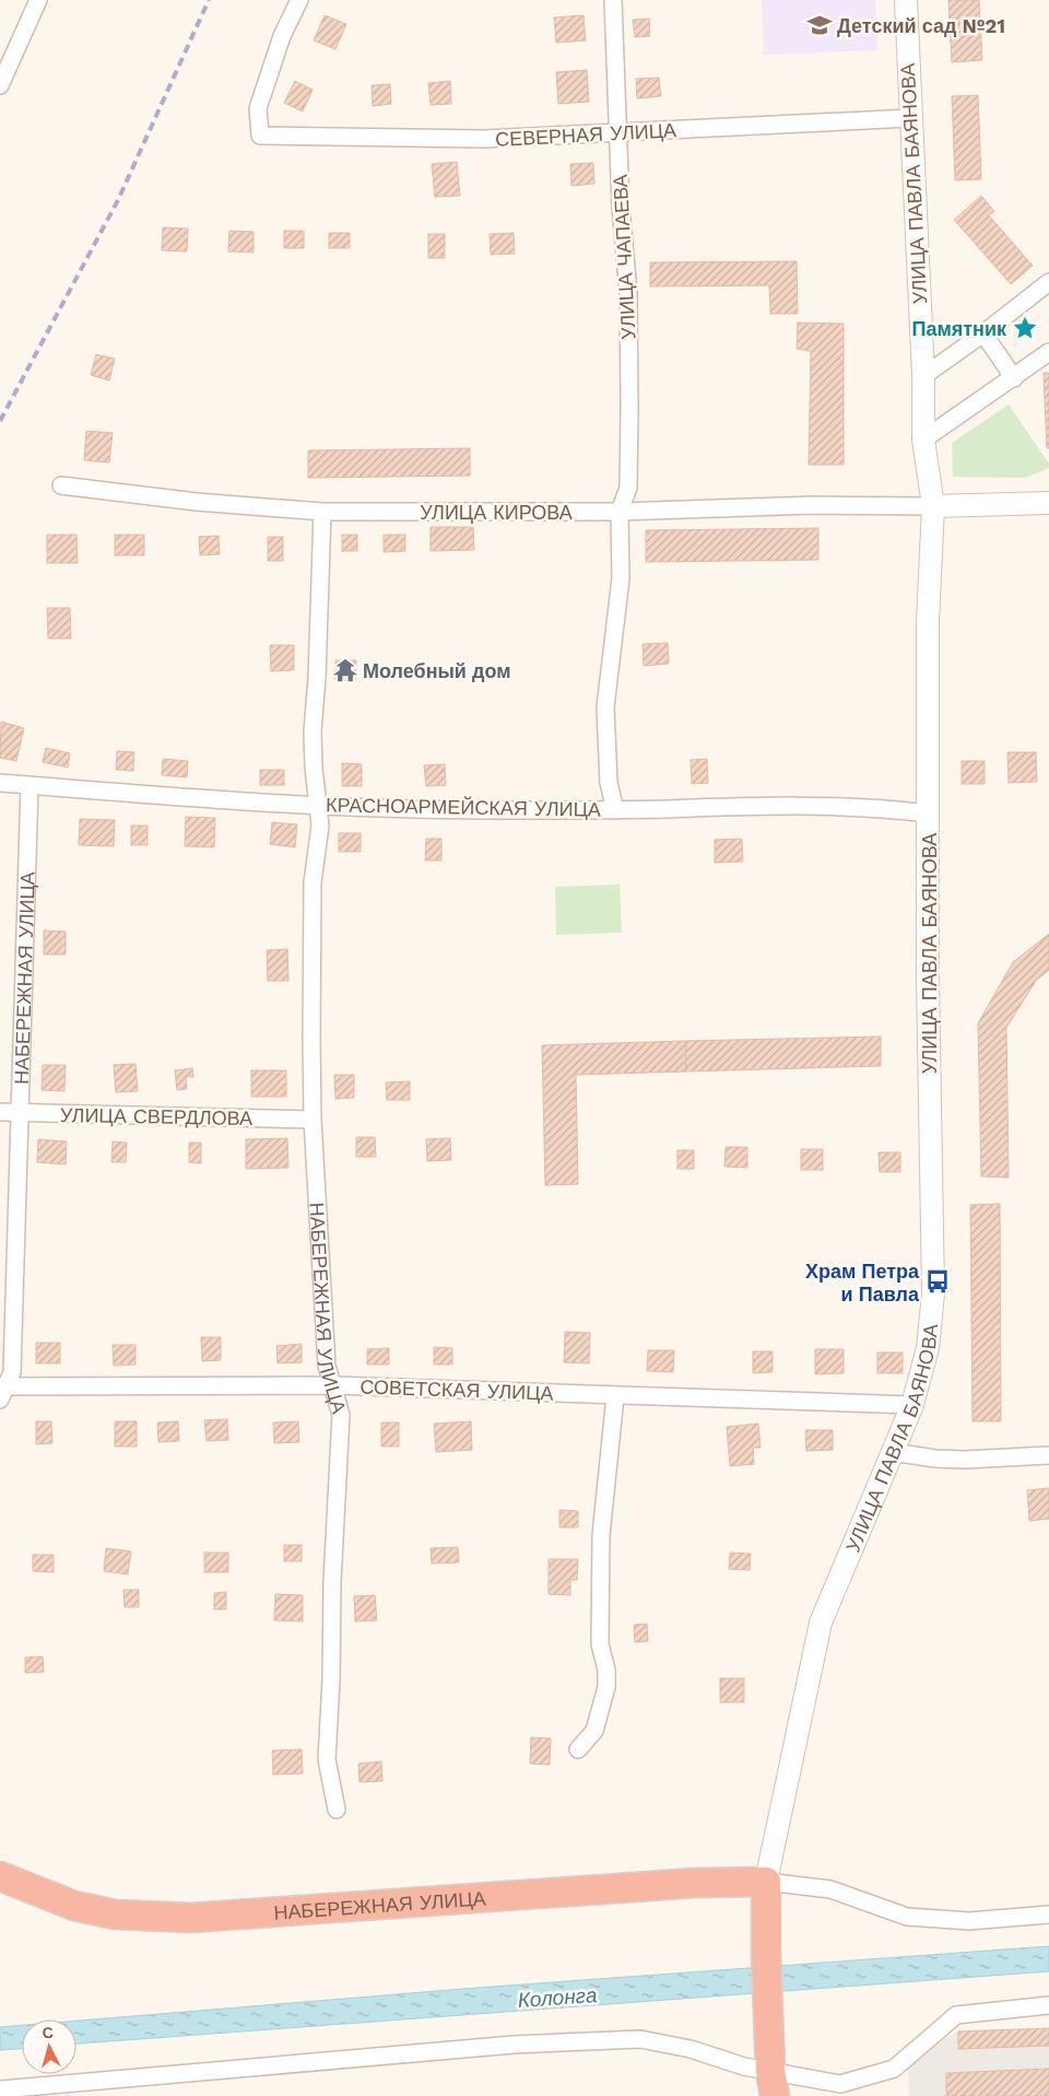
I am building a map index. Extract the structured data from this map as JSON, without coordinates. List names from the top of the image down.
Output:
{
  "streets": {
    "highway": ["НАБЕРЕЖНАЯ УЛИЦА"],
    "main road": ["УЛИЦА ПАВЛА БАЯНОВА"],
    "street": [
      "СЕВЕРНАЯ УЛИЦА",
      "УЛИЦА ЧАПАЕВА",
      "УЛИЦА КИРОВА",
      "КРАСНОАРМЕЙСКАЯ УЛИЦА",
      "УЛИЦА СВЕРДЛОВА",
      "СОВЕТСКАЯ УЛИЦА"
    ]
  },
  "crossings": [
    ["СЕВЕРНАЯ УЛИЦА", "УЛИЦА ПАВЛА БАЯНОВА"],
    ["СЕВЕРНАЯ УЛИЦА", "УЛИЦА ЧАПАЕВА"],
    ["УЛИЦА ПАВЛА БАЯНОВА", "УЛИЦА КИРОВА"],
    ["УЛИЦА ПАВЛА БАЯНОВА", "КРАСНОАРМЕЙСКАЯ УЛИЦА"],
    ["УЛИЦА ПАВЛА БАЯНОВА", "НАБЕРЕЖНАЯ УЛИЦА"],
    ["УЛИЦА ПАВЛА БАЯНОВА", "СОВЕТСКАЯ УЛИЦА"],
    ["УЛИЦА ЧАПАЕВА", "УЛИЦА КИРОВА"],
    ["УЛИЦА КИРОВА", "НАБЕРЕЖНАЯ УЛИЦА"],
    ["КРАСНОАРМЕЙСКАЯ УЛИЦА", "НАБЕРЕЖНАЯ УЛИЦА"],
    ["НАБЕРЕЖНАЯ УЛИЦА", "УЛИЦА СВЕРДЛОВА"],
    ["НАБЕРЕЖНАЯ УЛИЦА", "СОВЕТСКАЯ УЛИЦА"]
  ],
  "water": ["Колонга"],
  "places": {
    "school or university": ["Детский сад №21"],
    "place": ["Памятник"],
    "temple": ["Молебный дом"],
    "bus stop": ["Храм Петра и Павла"]
  },
  "north": "top"
}
